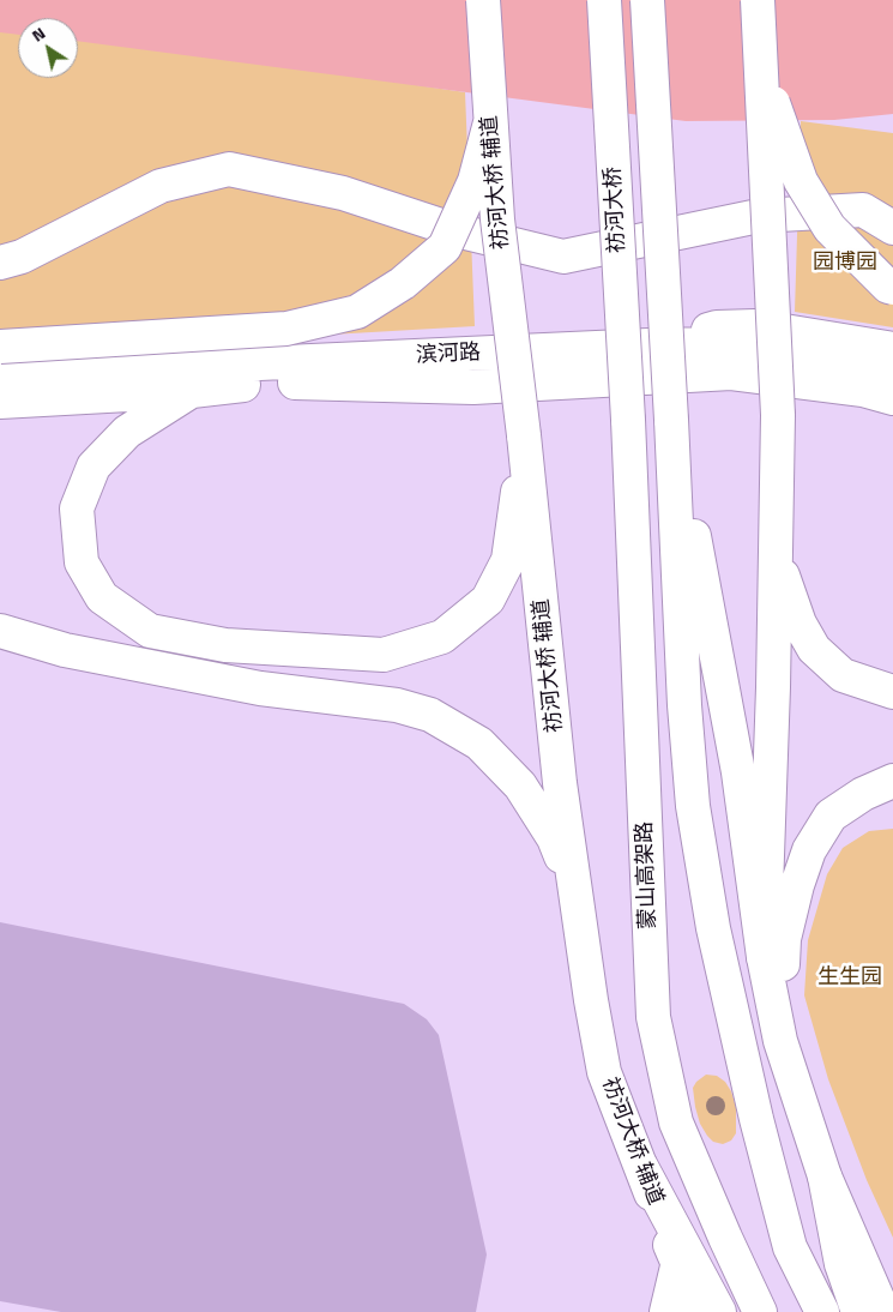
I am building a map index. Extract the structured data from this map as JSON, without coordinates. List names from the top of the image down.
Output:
{
  "streets": {
    "main road": [
      "祊河大桥 辅道",
      "祊河大桥",
      "滨河路",
      "蒙山高架路"
    ]
  },
  "crossings": [
    ["祊河大桥", "蒙山高架路"]
  ],
  "parks": ["园博园", "生生园"],
  "north": "top left"
}
